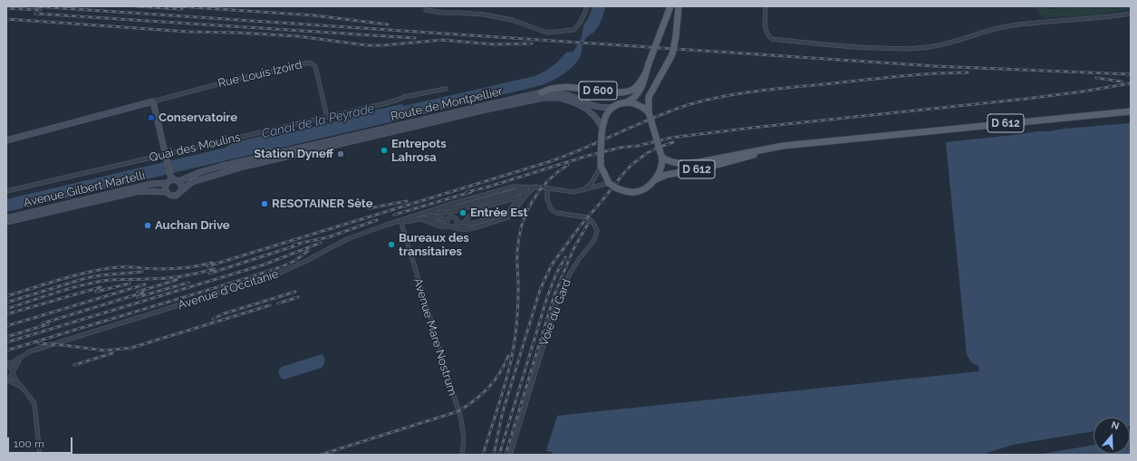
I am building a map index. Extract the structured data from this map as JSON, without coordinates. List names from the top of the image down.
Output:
{
  "streets": {
    "main road": [
      "D 600",
      "Route de Montpellier",
      "D 612",
      "Avenue Gilbert Martelli"
    ],
    "street": [
      "Rue Louis Izoird",
      "Quai des Moulins",
      "Avenue d'Occitanie",
      "Voie du Gard",
      "Avenue Mare Nostrum"
    ]
  },
  "crossings": [
    ["Rue Louis Izoird", "Quai des Moulins"],
    ["D 600", "Route de Montpellier"],
    ["D 600", "D 612"],
    ["D 600", "Avenue d'Occitanie"],
    ["Route de Montpellier", "D 612"],
    ["Route de Montpellier", "Avenue Gilbert Martelli"],
    ["Route de Montpellier", "Avenue d'Occitanie"],
    ["D 612", "Avenue d'Occitanie"],
    ["Avenue d'Occitanie", "Voie du Gard"],
    ["Avenue d'Occitanie", "Avenue Mare Nostrum"]
  ],
  "water": ["Canal de la Peyrade"],
  "places": [
    "Conservatoire",
    "Entrepots Lahrosa",
    "Station Dyneff",
    "RESOTAINER Sète",
    "Entrée Est",
    "Auchan Drive",
    "Bureaux des transitaires"
  ],
  "scale_bar": "100 m",
  "north": "top"
}
